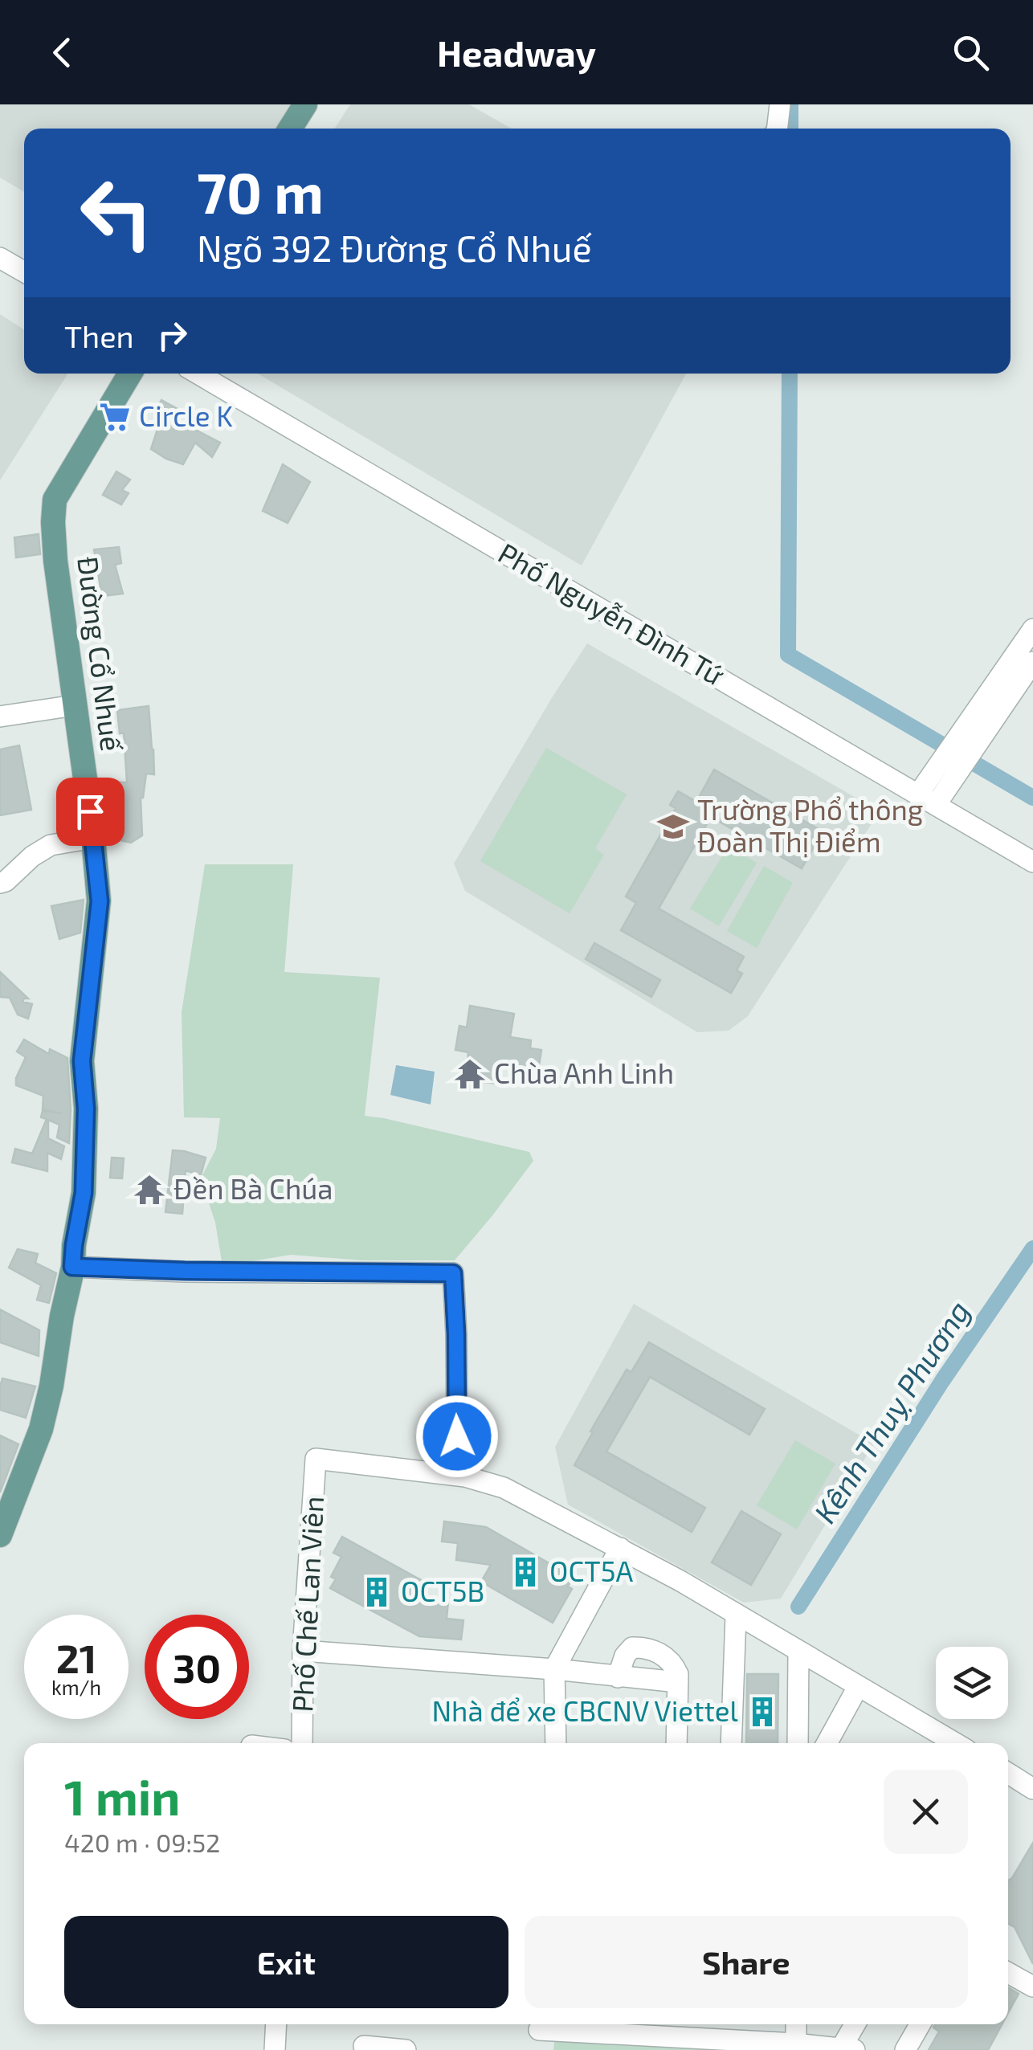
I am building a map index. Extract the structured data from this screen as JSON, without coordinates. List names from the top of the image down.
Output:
{
  "streets": {
    "main road": ["Đường Cổ Nhuế"],
    "street": ["Phố Nguyễn Đình Tứ", "Phố Chế Lan Viên"]
  },
  "water": ["Kênh Thuỵ Phương"],
  "places": {
    "supermarket": ["Circle K"],
    "school or university": ["Trường Phổ thông Đoàn Thị Điểm"],
    "temple": ["Chùa Anh Linh", "Đền Bà Chúa"],
    "building": ["OCT5A", "OCT5B", "Nhà để xe CBCNV Viettel"]
  },
  "page": {
    "header": "Headway",
    "turn": ["70 m", "Ngõ 392 Đường Cổ Nhuế"],
    "then": "Then",
    "speed": "21 km/h",
    "limit": "30",
    "heading": ["1 min", "420 m · 09:52"],
    "buttons": ["Exit", "Share"]
  }
}
